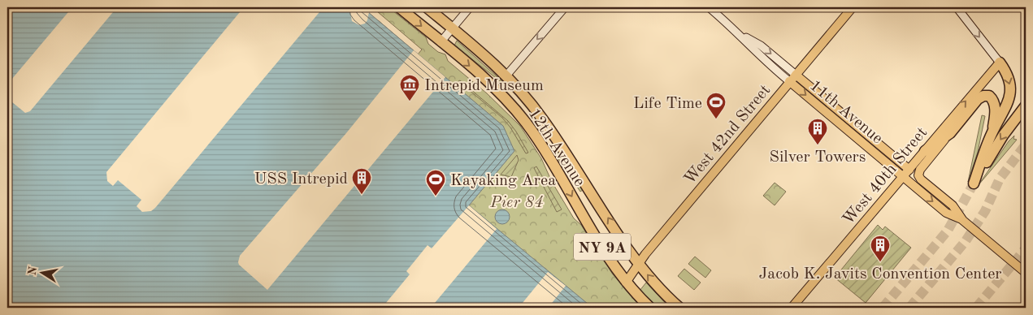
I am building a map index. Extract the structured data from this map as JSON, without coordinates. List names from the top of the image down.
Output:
{
  "streets": {
    "highway": ["12th Avenue", "NY 9A"],
    "main road": ["11th Avenue", "West 42nd Street", "West 40th Street"]
  },
  "crossings": [
    ["11th Avenue", "West 42nd Street"],
    ["11th Avenue", "West 40th Street"],
    ["West 42nd Street", "12th Avenue"]
  ],
  "parks": ["Pier 84"],
  "places": {
    "museum": ["Intrepid Museum"],
    "sports": ["Life Time", "Kayaking Area"],
    "building": ["Silver Towers", "USS Intrepid", "Jacob K. Javits Convention Center"]
  },
  "north": "left"
}
